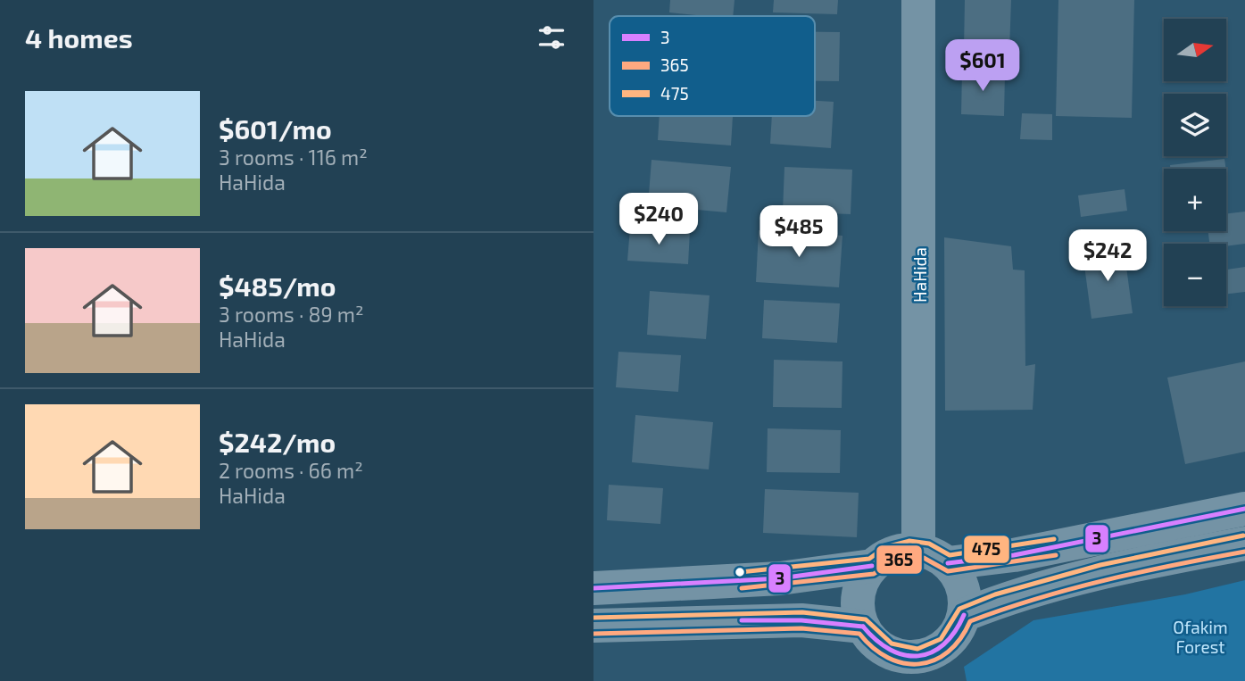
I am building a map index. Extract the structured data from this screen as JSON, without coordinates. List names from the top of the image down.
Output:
{
  "streets": {
    "street": ["HaHida"]
  },
  "parks": ["Ofakim Forest"],
  "lines": ["transit line 3", "transit line 475", "transit line 365"],
  "legend": ["3", "365", "475"],
  "north": "right",
  "page": {
    "heading": "4 homes",
    "map_buttons": ["+", "−"],
    "price": [
      "$601",
      "$240",
      "$485",
      "$242"
    ],
    "list": [
      {
        "name": "$601/mo",
        "note": "3 rooms · 116 m² · HaHida"
      },
      {
        "name": "$485/mo",
        "note": "3 rooms · 89 m² · HaHida"
      },
      {
        "name": "$242/mo",
        "note": "2 rooms · 66 m² · HaHida"
      }
    ]
  }
}
